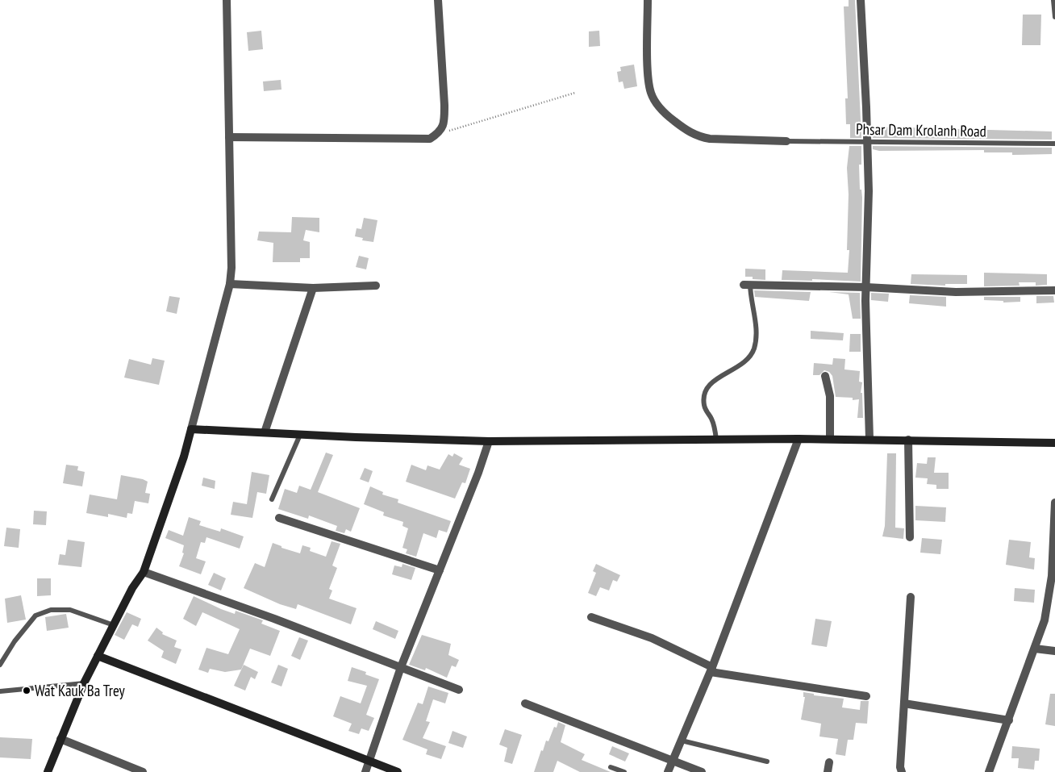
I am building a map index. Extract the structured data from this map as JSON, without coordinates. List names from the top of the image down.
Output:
{
  "streets": {
    "lane": ["Phsar Dam Krolanh Road"]
  },
  "places": ["Wat Kauk Ba Trey"]
}
